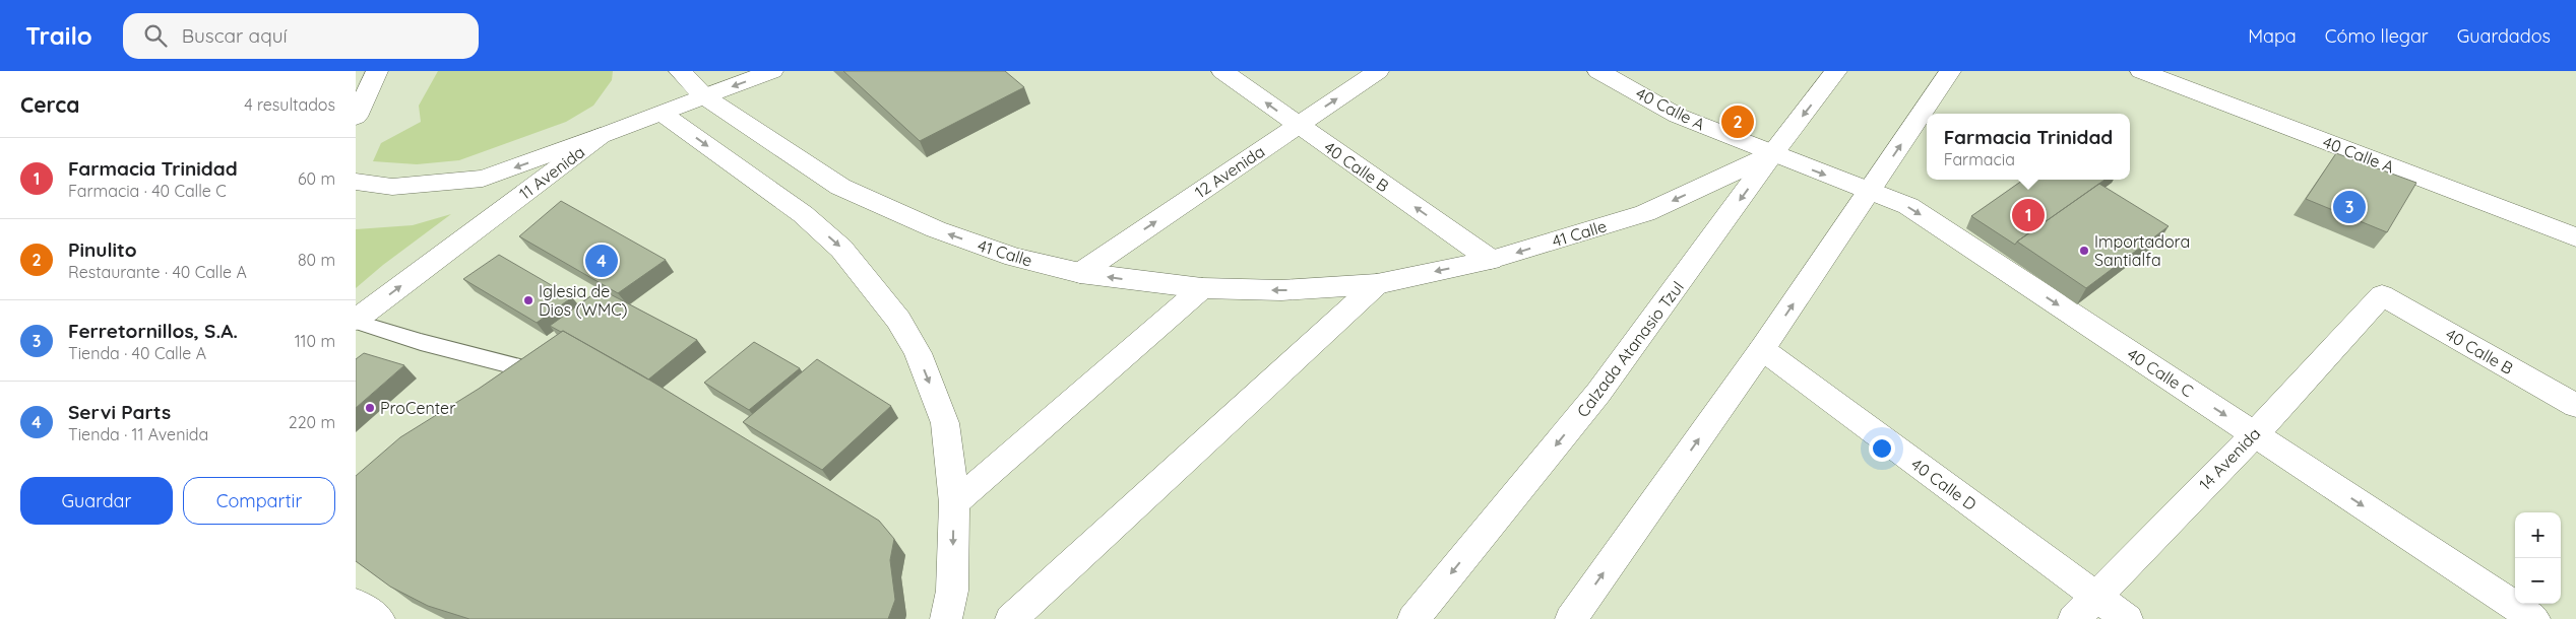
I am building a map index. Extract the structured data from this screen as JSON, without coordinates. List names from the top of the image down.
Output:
{
  "streets": {
    "main road": [
      "40 Calle A",
      "40 Calle B",
      "12 Avenida",
      "11 Avenida",
      "41 Calle",
      "Calzada Atanasio Tzul",
      "40 Calle C",
      "14 Avenida",
      "40 Calle D"
    ]
  },
  "crossings": [
    ["40 Calle A", "41 Calle"],
    ["40 Calle A", "Calzada Atanasio Tzul"],
    ["40 Calle A", "40 Calle C"],
    ["40 Calle B", "12 Avenida"],
    ["40 Calle B", "41 Calle"],
    ["40 Calle B", "14 Avenida"],
    ["12 Avenida", "41 Calle"],
    ["11 Avenida", "41 Calle"],
    ["41 Calle", "Calzada Atanasio Tzul"],
    ["41 Calle", "40 Calle C"],
    ["Calzada Atanasio Tzul", "40 Calle C"],
    ["40 Calle C", "14 Avenida"],
    ["14 Avenida", "40 Calle D"]
  ],
  "one_way": ["40 Calle B", "41 Calle", "40 Calle C"],
  "places": ["Importadora Santialfa", "Iglesia de Dios (WMC)", "ProCenter"],
  "page": {
    "header": "Trailo",
    "search": "Buscar aquí",
    "nav": ["Mapa", "Cómo llegar", "Guardados"],
    "heading": ["Cerca", "4 resultados"],
    "pins": [
      "2",
      "3",
      "1",
      "4"
    ],
    "popup": ["Farmacia Trinidad", "Farmacia"],
    "list": [
      {
        "mark": "1",
        "name": "Farmacia Trinidad",
        "note": "Farmacia · 40 Calle C",
        "value": "60 m"
      },
      {
        "mark": "2",
        "name": "Pinulito",
        "note": "Restaurante · 40 Calle A",
        "value": "80 m"
      },
      {
        "mark": "3",
        "name": "Ferretornillos, S.A.",
        "note": "Tienda · 40 Calle A",
        "value": "110 m"
      },
      {
        "mark": "4",
        "name": "Servi Parts",
        "note": "Tienda · 11 Avenida",
        "value": "220 m"
      }
    ],
    "buttons": ["Guardar", "Compartir"],
    "map_buttons": ["+", "−"]
  }
}
